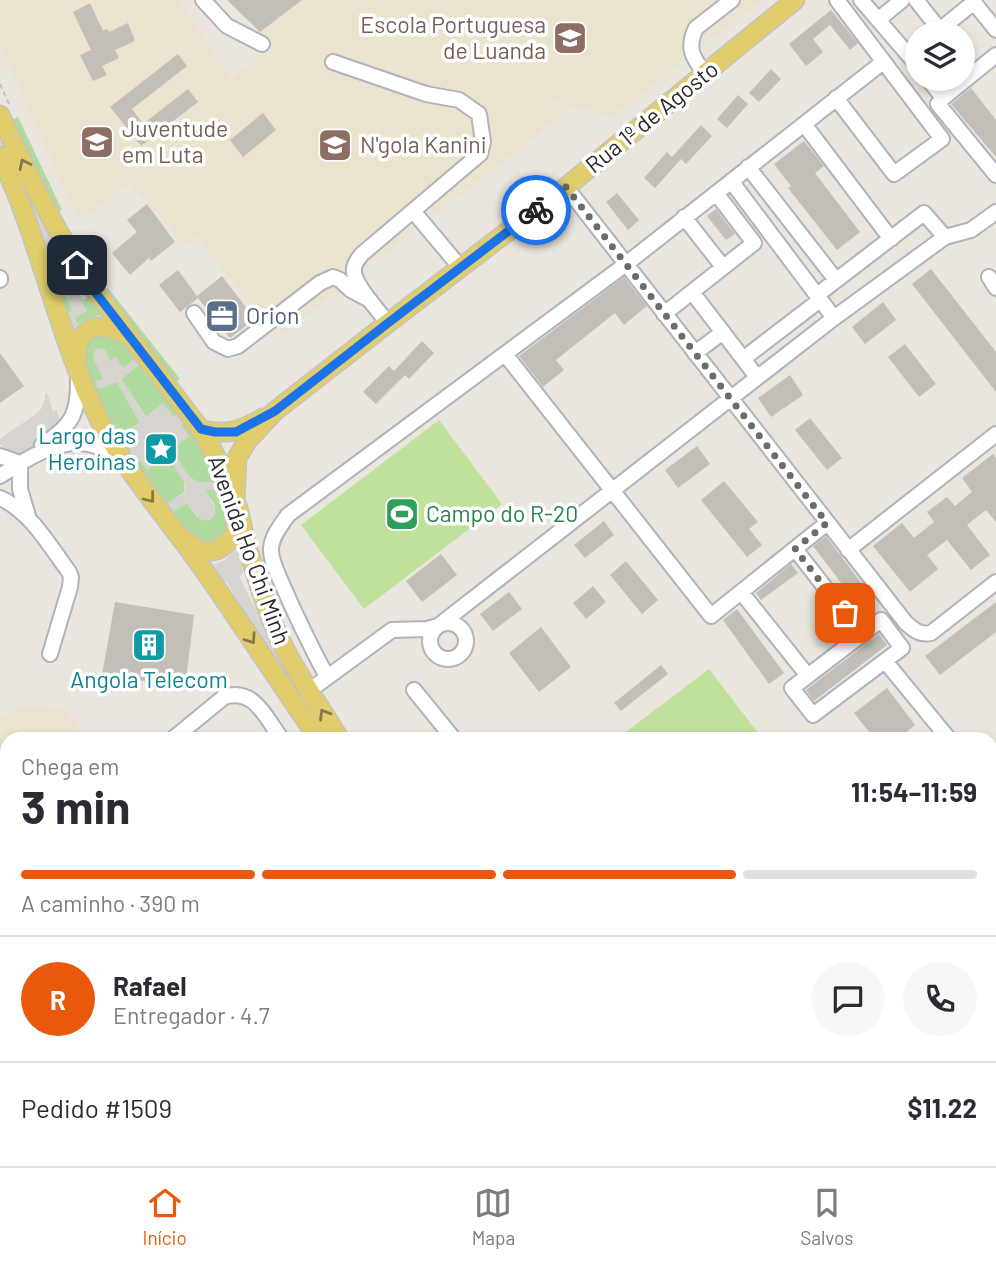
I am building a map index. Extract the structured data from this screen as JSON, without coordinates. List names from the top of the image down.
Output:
{
  "streets": {
    "main road": ["Rua 1º de Agosto", "Avenida Ho Chi Minh"]
  },
  "places": {
    "school or university": ["Escola Portuguesa de Luanda", "Juventude em Luta", "N'gola Kanini"],
    "office": ["Orion"],
    "place": ["Largo das Heroínas"],
    "sports": ["Campo do R-20"],
    "building": ["Angola Telecom"]
  },
  "page": {
    "heading": ["3 min", "Chega em", "11:54–11:59"],
    "panel": [
      "Rafael",
      "Entregador · 4.7",
      "Pedido #1509",
      "$11.22"
    ],
    "bar": "A caminho · 390 m",
    "round": "R",
    "tabs": ["Início", "Mapa", "Salvos"]
  }
}
